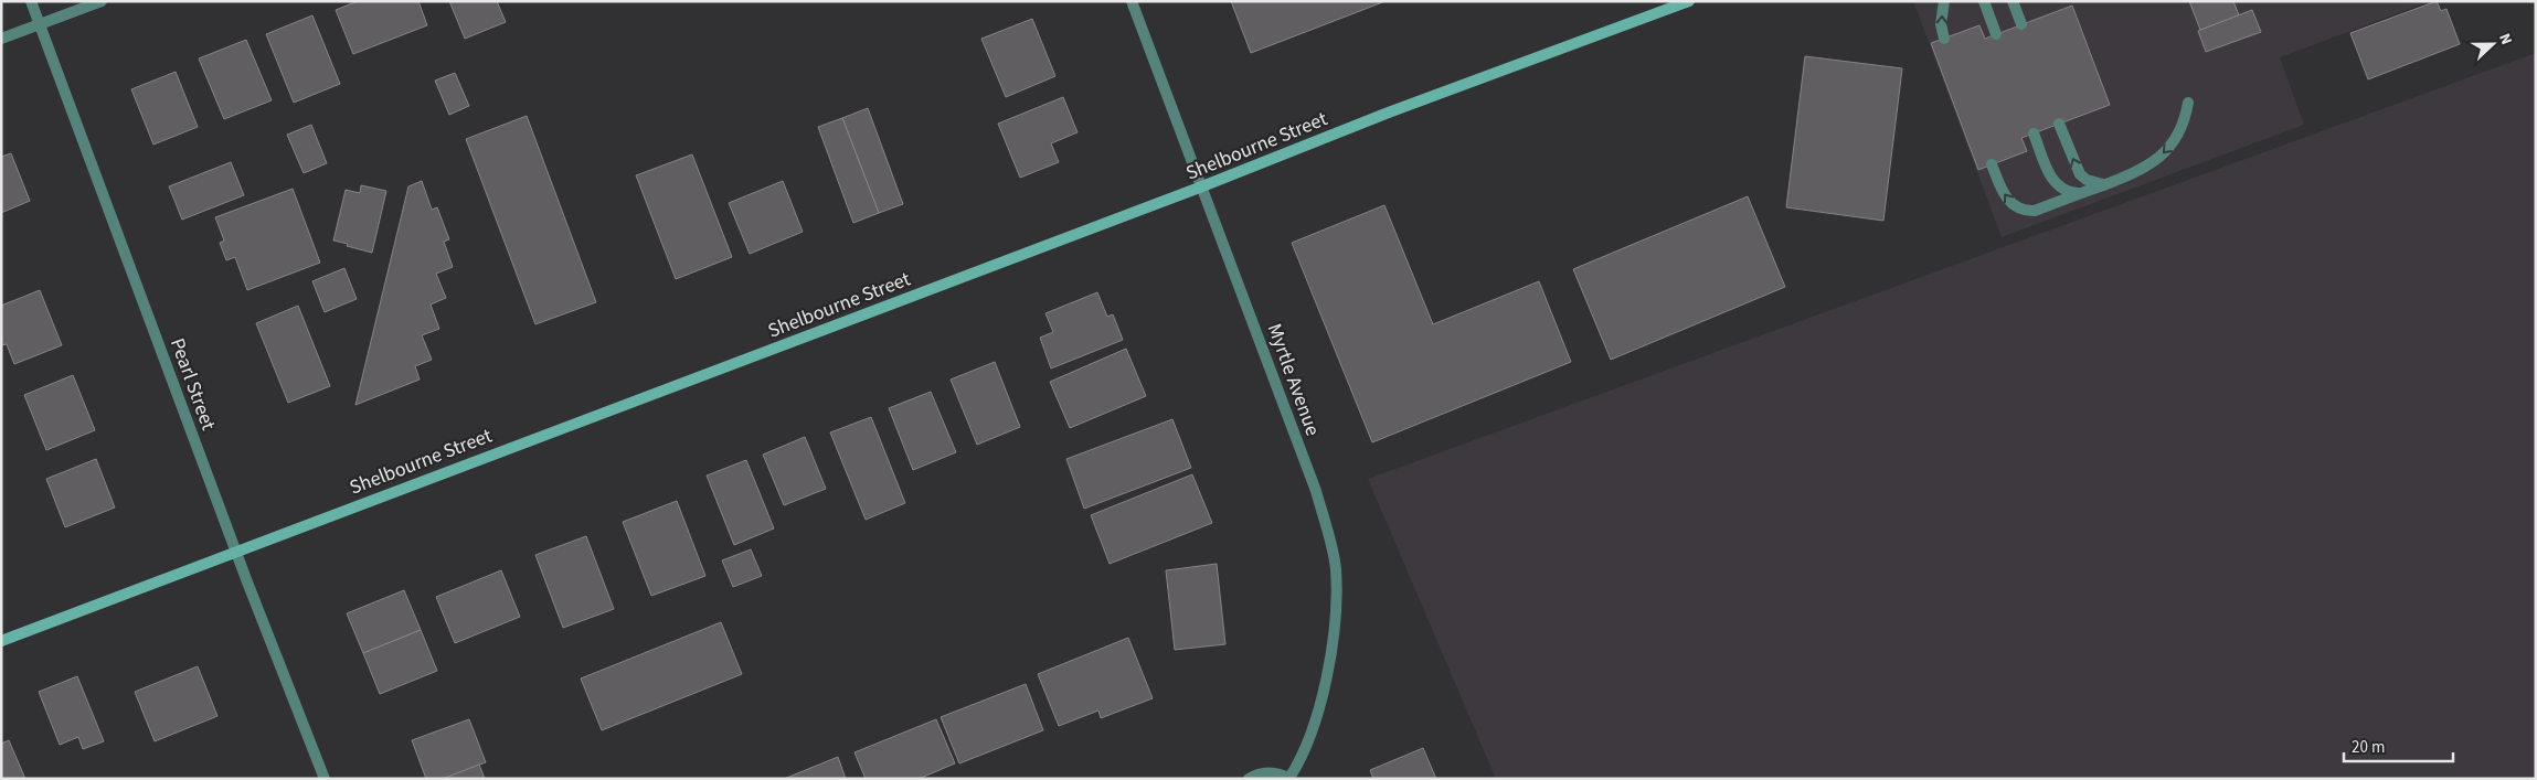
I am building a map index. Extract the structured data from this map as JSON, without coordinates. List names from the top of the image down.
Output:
{
  "streets": {
    "main road": ["Shelbourne Street"],
    "street": ["Myrtle Avenue", "Pearl Street"]
  },
  "crossings": [
    ["Shelbourne Street", "Myrtle Avenue"],
    ["Shelbourne Street", "Pearl Street"]
  ],
  "scale_bar": "20 m",
  "north": "right"
}
